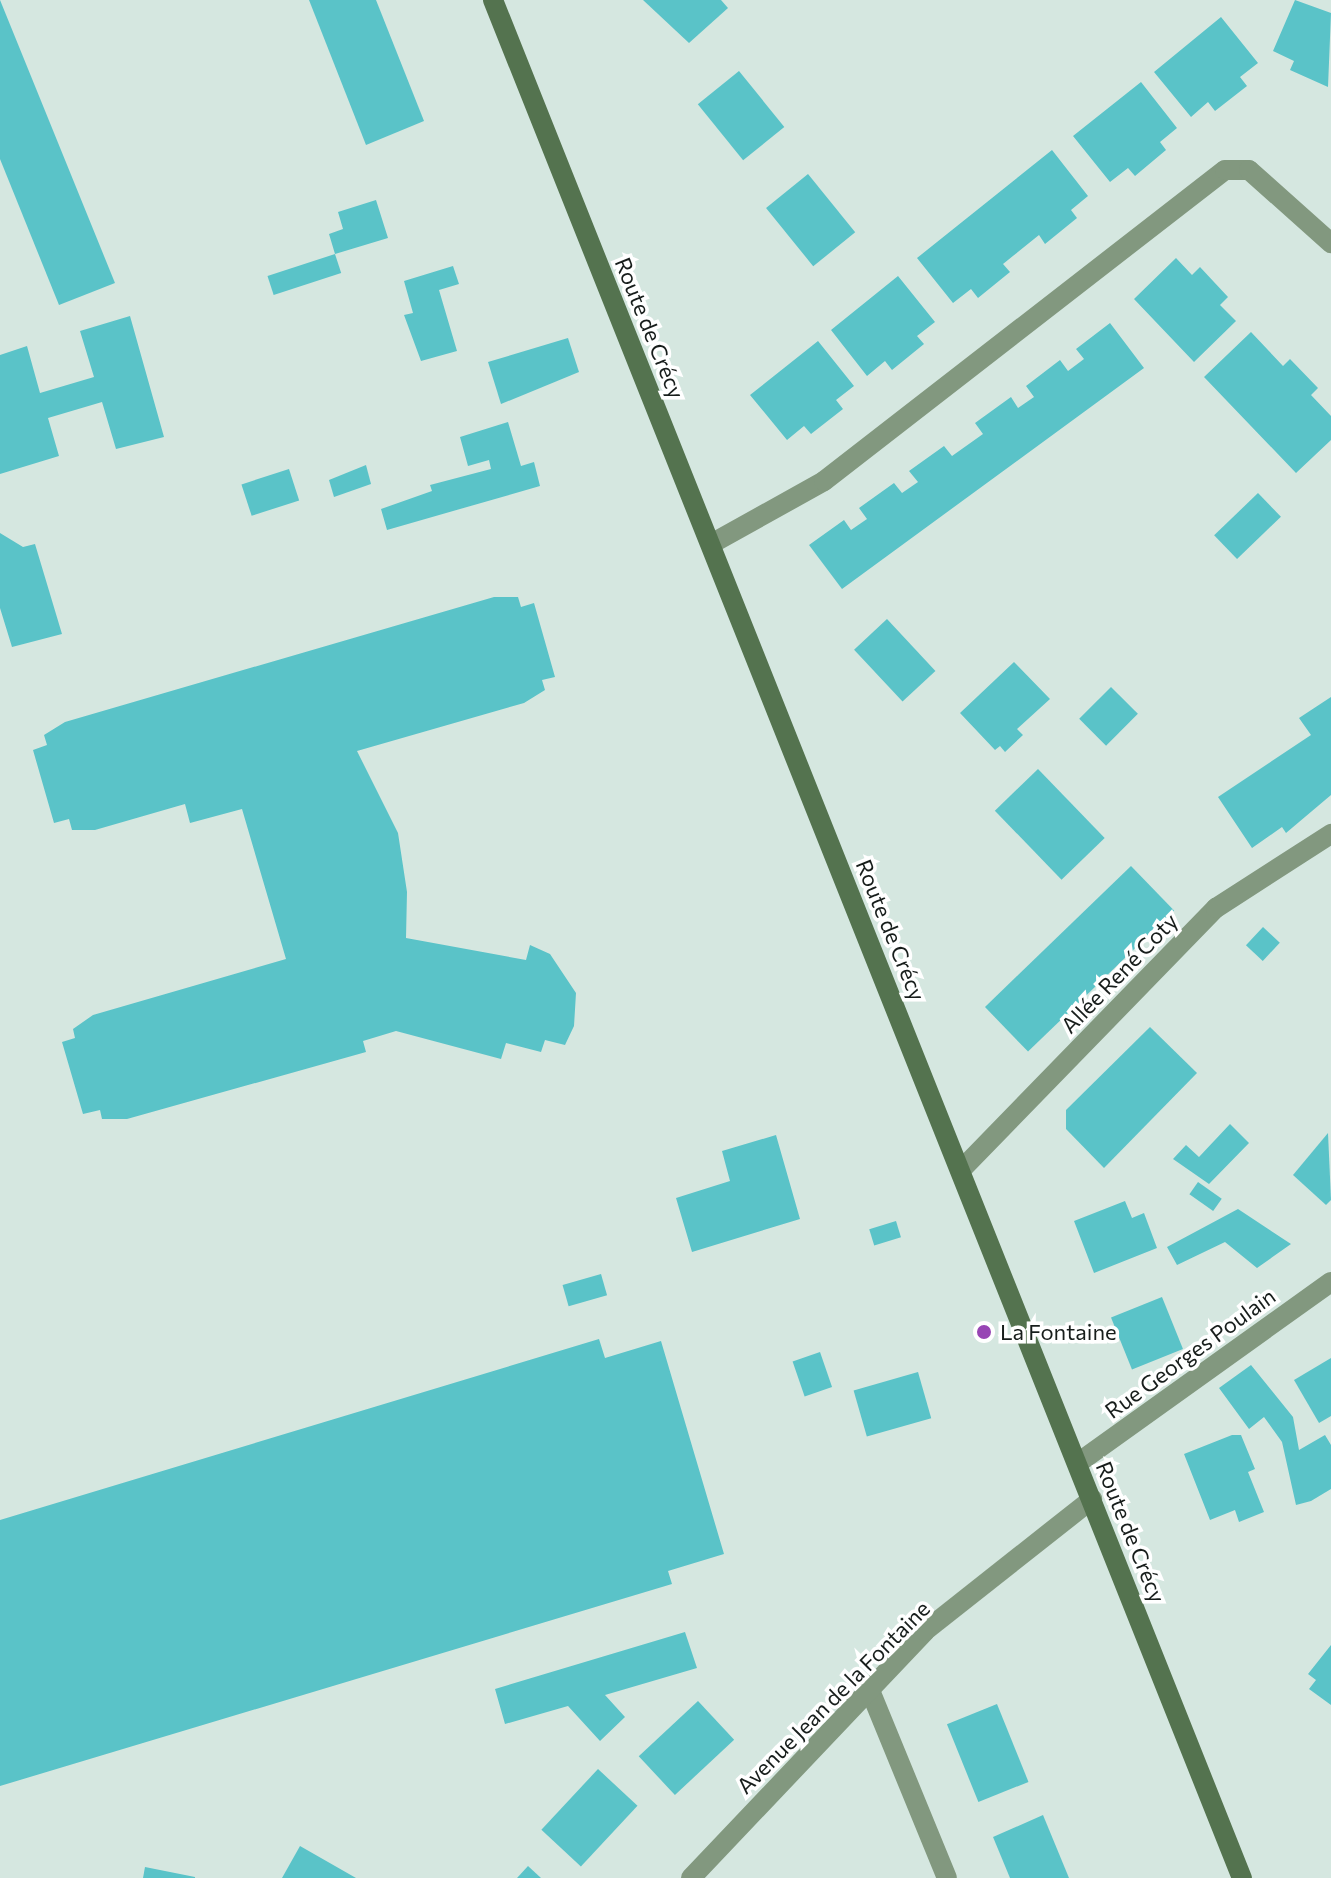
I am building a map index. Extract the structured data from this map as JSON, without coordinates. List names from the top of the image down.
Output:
{
  "streets": {
    "main road": ["Route de Crécy"],
    "street": ["Allée René Coty", "Rue Georges Poulain", "Avenue Jean de la Fontaine"]
  },
  "crossings": [
    ["Route de Crécy", "Allée René Coty"],
    ["Route de Crécy", "Rue Georges Poulain"],
    ["Route de Crécy", "Avenue Jean de la Fontaine"]
  ],
  "places": ["La Fontaine"]
}
